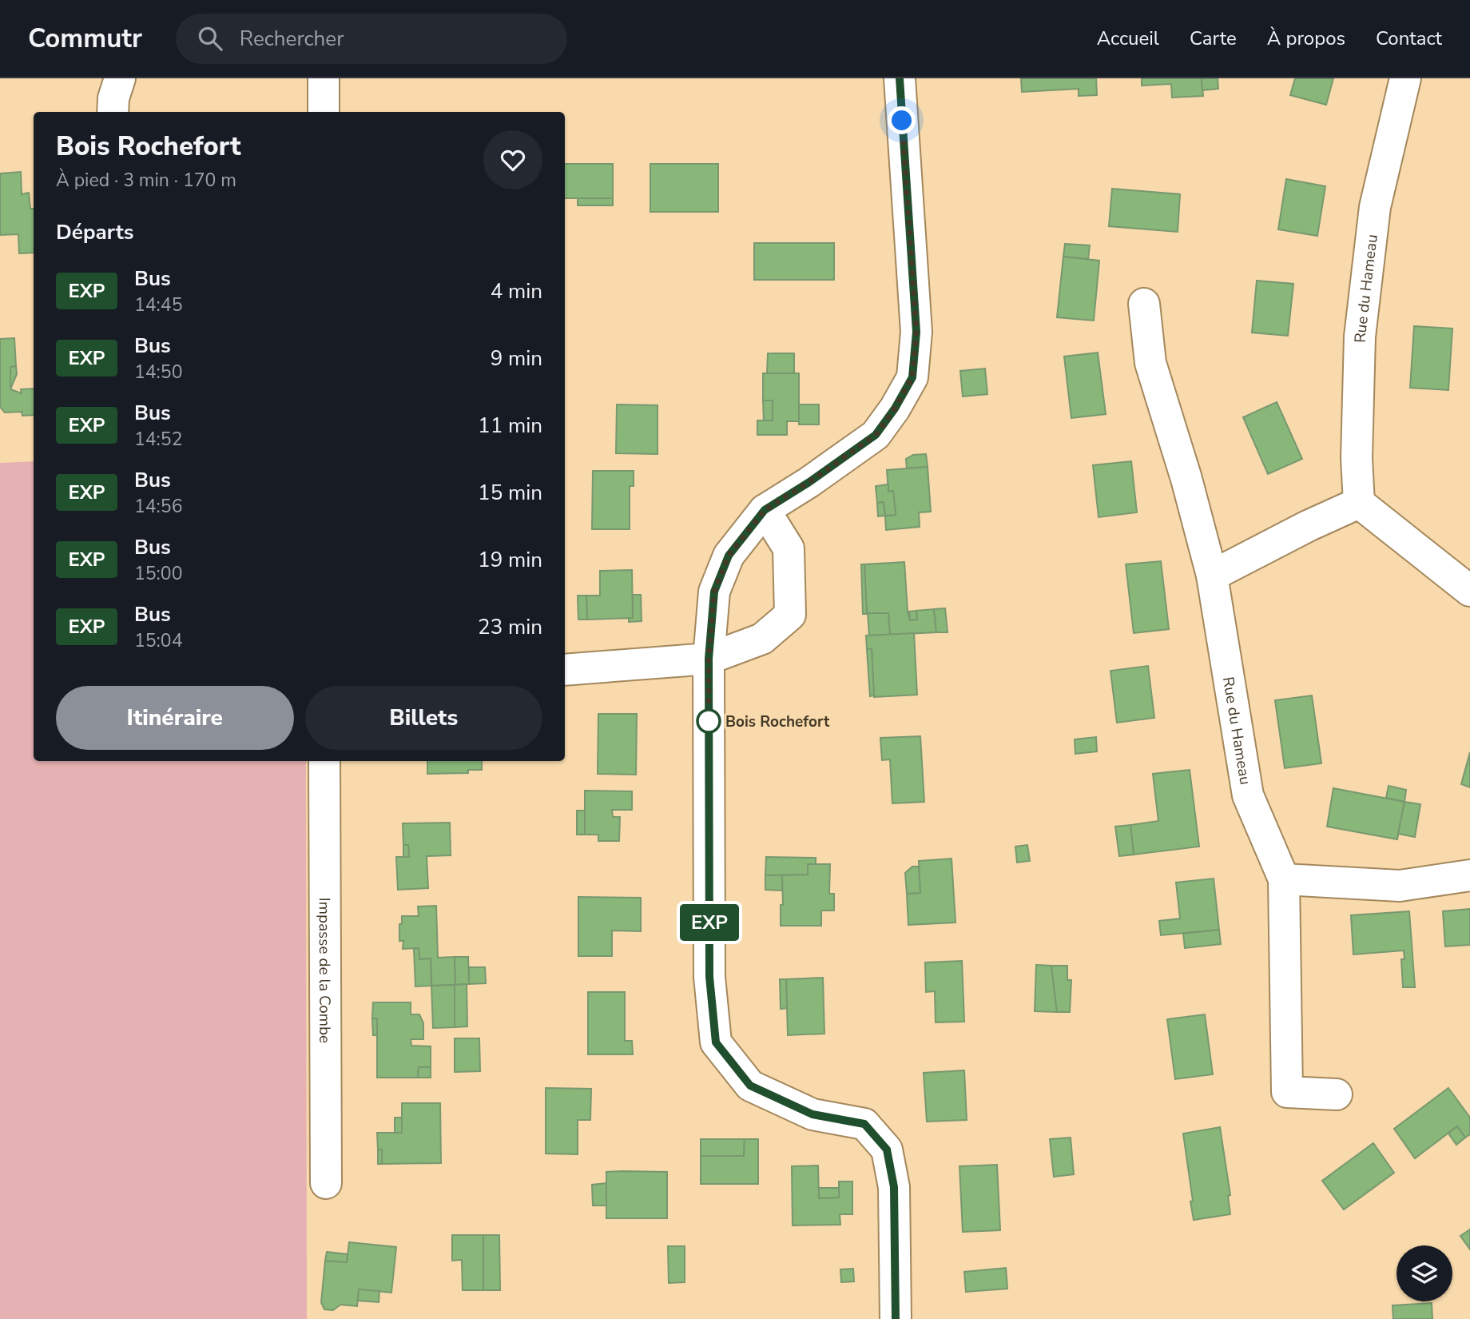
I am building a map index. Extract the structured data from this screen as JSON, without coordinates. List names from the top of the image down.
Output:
{
  "streets": {
    "street": ["Rue du Hameau", "Impasse de la Combe"]
  },
  "places": ["Bois Rochefort"],
  "lines": ["bus line EXP"],
  "page": {
    "header": "Commutr",
    "search": "Rechercher",
    "nav": [
      "Accueil",
      "Carte",
      "À propos",
      "Contact"
    ],
    "on_map": "EXP",
    "heading": [
      ["Bois Rochefort", "À pied · 3 min · 170 m"],
      "Départs"
    ],
    "list": [
      {
        "mark": "EXP",
        "name": "Bus",
        "note": "14:45",
        "value": "4 min"
      },
      {
        "mark": "EXP",
        "name": "Bus",
        "note": "14:50",
        "value": "9 min"
      },
      {
        "mark": "EXP",
        "name": "Bus",
        "note": "14:52",
        "value": "11 min"
      },
      {
        "mark": "EXP",
        "name": "Bus",
        "note": "14:56",
        "value": "15 min"
      },
      {
        "mark": "EXP",
        "name": "Bus",
        "note": "15:00",
        "value": "19 min"
      },
      {
        "mark": "EXP",
        "name": "Bus",
        "note": "15:04",
        "value": "23 min"
      }
    ],
    "buttons": ["Itinéraire", "Billets"]
  }
}
